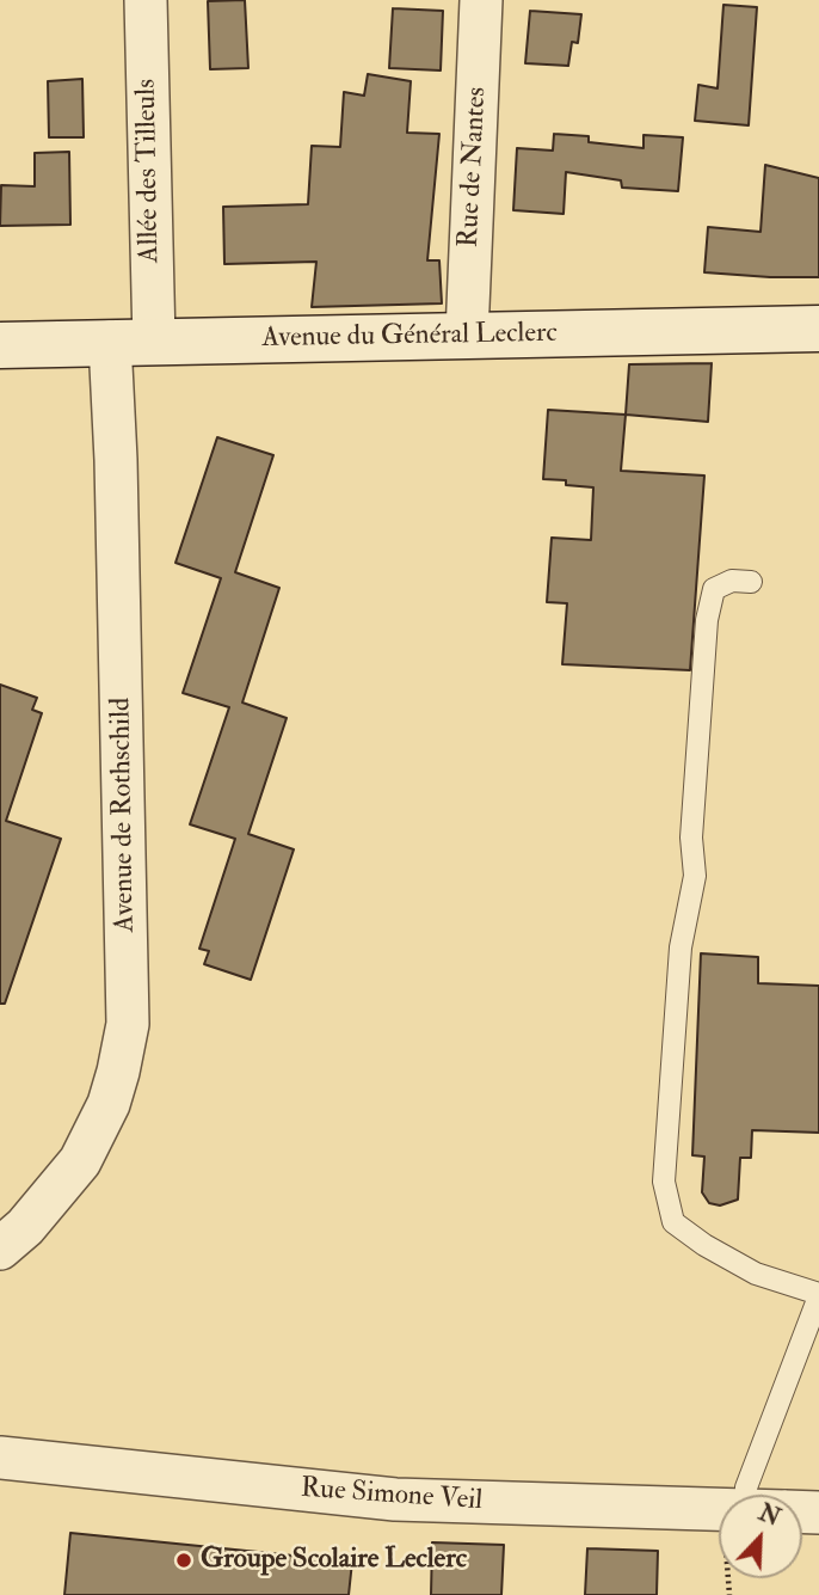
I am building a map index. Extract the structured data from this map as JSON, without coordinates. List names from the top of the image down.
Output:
{
  "streets": {
    "main road": ["Avenue du Général Leclerc"],
    "street": [
      "Rue de Nantes",
      "Allée des Tilleuls",
      "Avenue de Rothschild",
      "Rue Simone Veil"
    ]
  },
  "crossings": [
    ["Rue de Nantes", "Avenue du Général Leclerc"],
    ["Allée des Tilleuls", "Avenue du Général Leclerc"],
    ["Allée des Tilleuls", "Avenue de Rothschild"],
    ["Avenue du Général Leclerc", "Avenue de Rothschild"]
  ],
  "places": ["Groupe Scolaire Leclerc"],
  "north": "top right"
}
